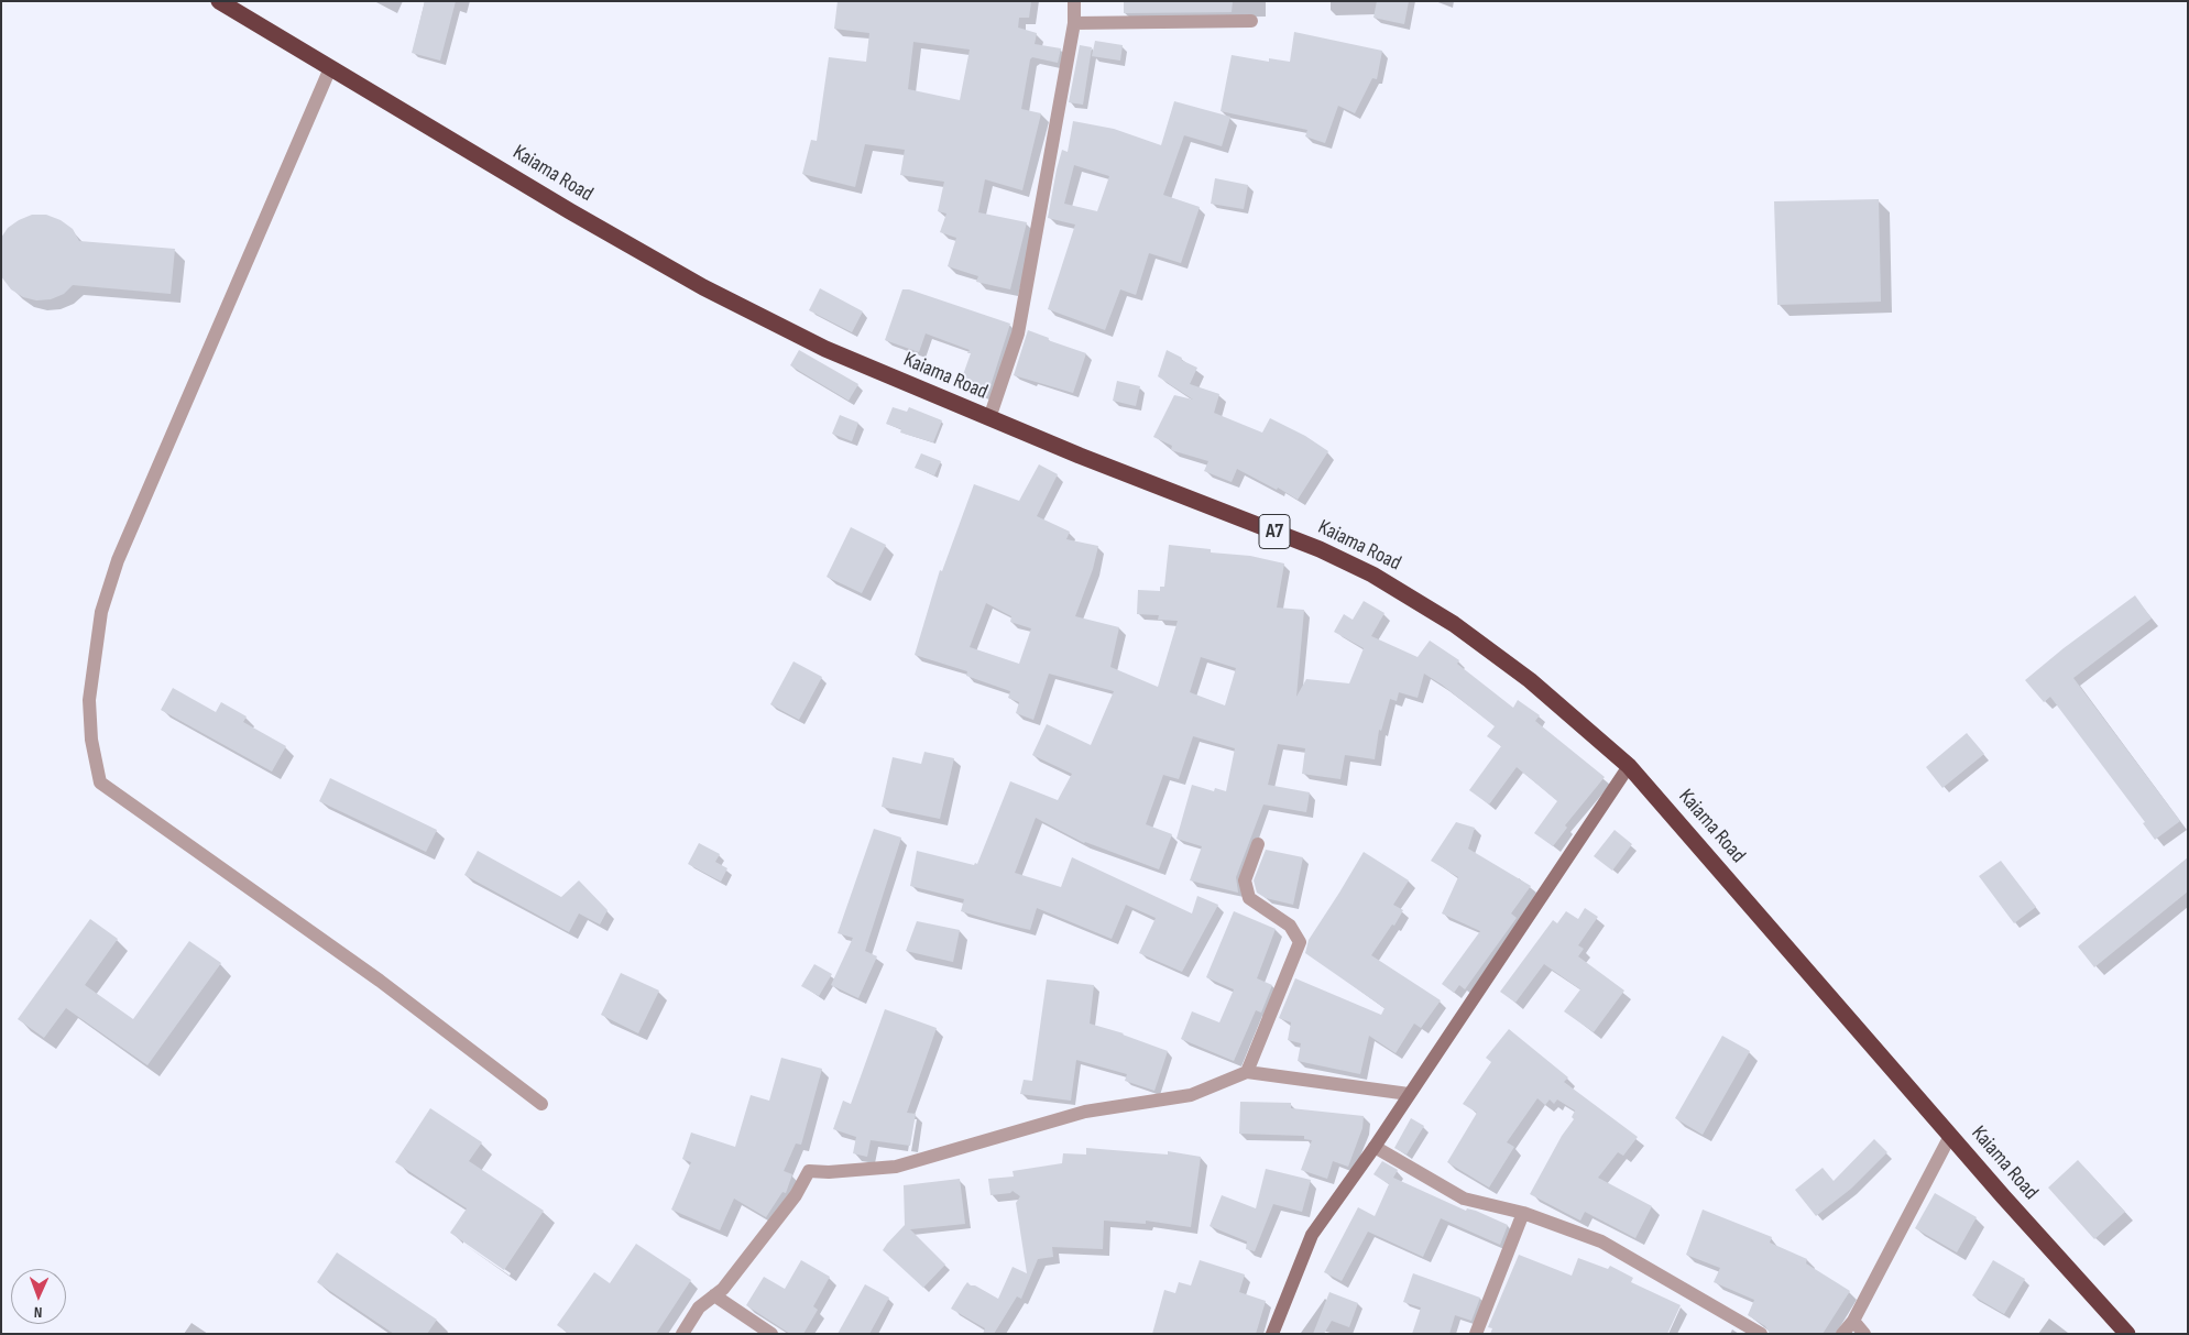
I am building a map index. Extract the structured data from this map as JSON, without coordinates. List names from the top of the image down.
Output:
{
  "streets": {
    "highway": ["Kaiama Road", "A7"]
  },
  "north": "bottom"
}
